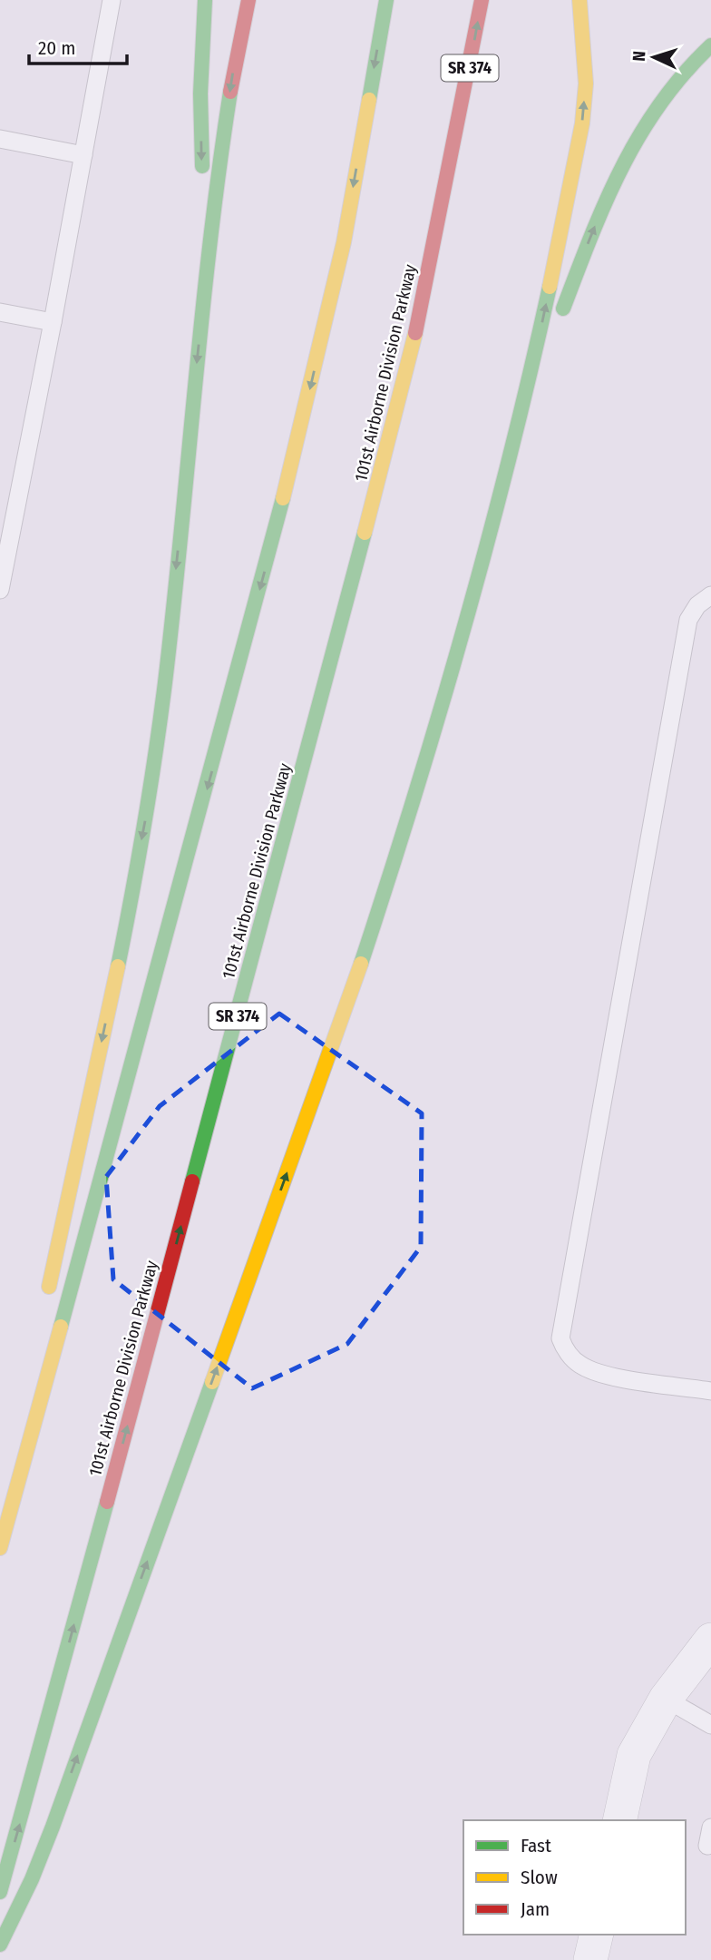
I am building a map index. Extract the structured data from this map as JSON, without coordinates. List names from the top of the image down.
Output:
{
  "streets": {
    "highway": ["SR 374", "101st Airborne Division Parkway"]
  },
  "legend": ["Fast", "Slow", "Jam"],
  "scale_bar": "20 m",
  "north": "left"
}
